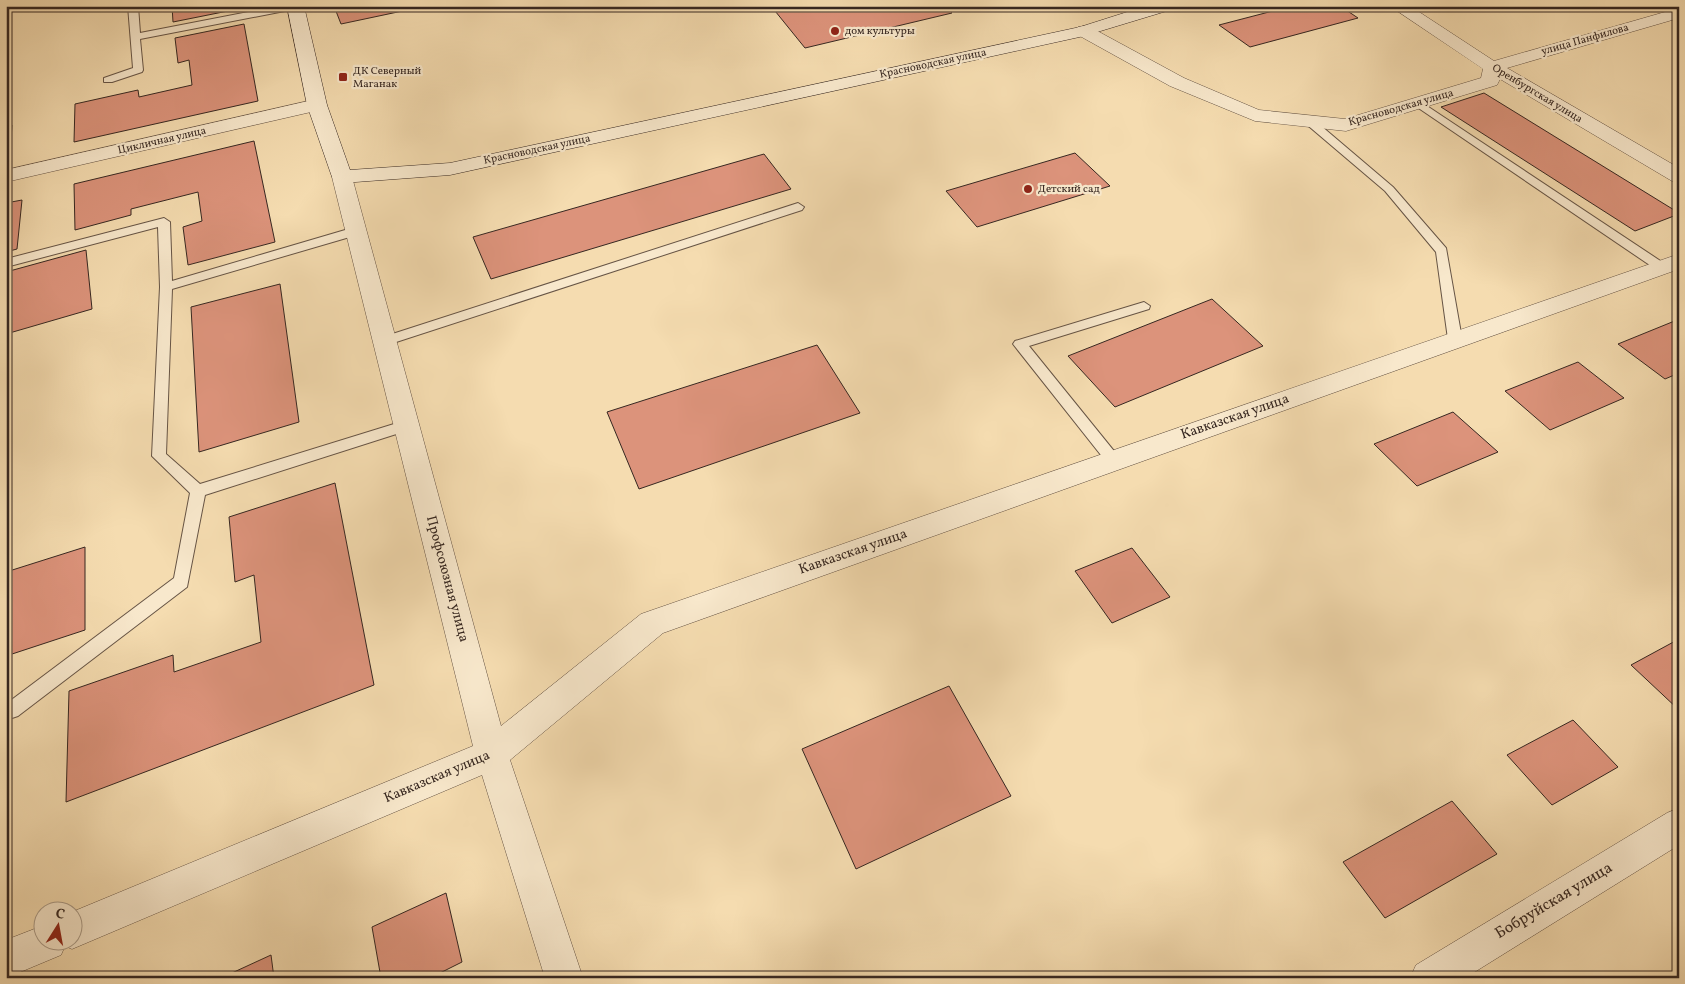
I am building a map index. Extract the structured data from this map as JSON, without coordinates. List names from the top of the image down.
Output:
{
  "streets": {
    "street": [
      "улица Панфилова",
      "Красноводская улица",
      "Оренбургская улица",
      "Цикличная улица",
      "Кавказская улица",
      "Профсоюзная улица",
      "Бобруйская улица"
    ]
  },
  "crossings": [
    ["улица Панфилова", "Красноводская улица"],
    ["улица Панфилова", "Оренбургская улица"],
    ["Красноводская улица", "Оренбургская улица"],
    ["Красноводская улица", "Профсоюзная улица"],
    ["Цикличная улица", "Профсоюзная улица"],
    ["Кавказская улица", "Профсоюзная улица"]
  ],
  "places": {
    "other": ["дом культуры", "Детский сад"],
    "transit": ["ДК Северный Маганак"]
  },
  "north": "top"
}
